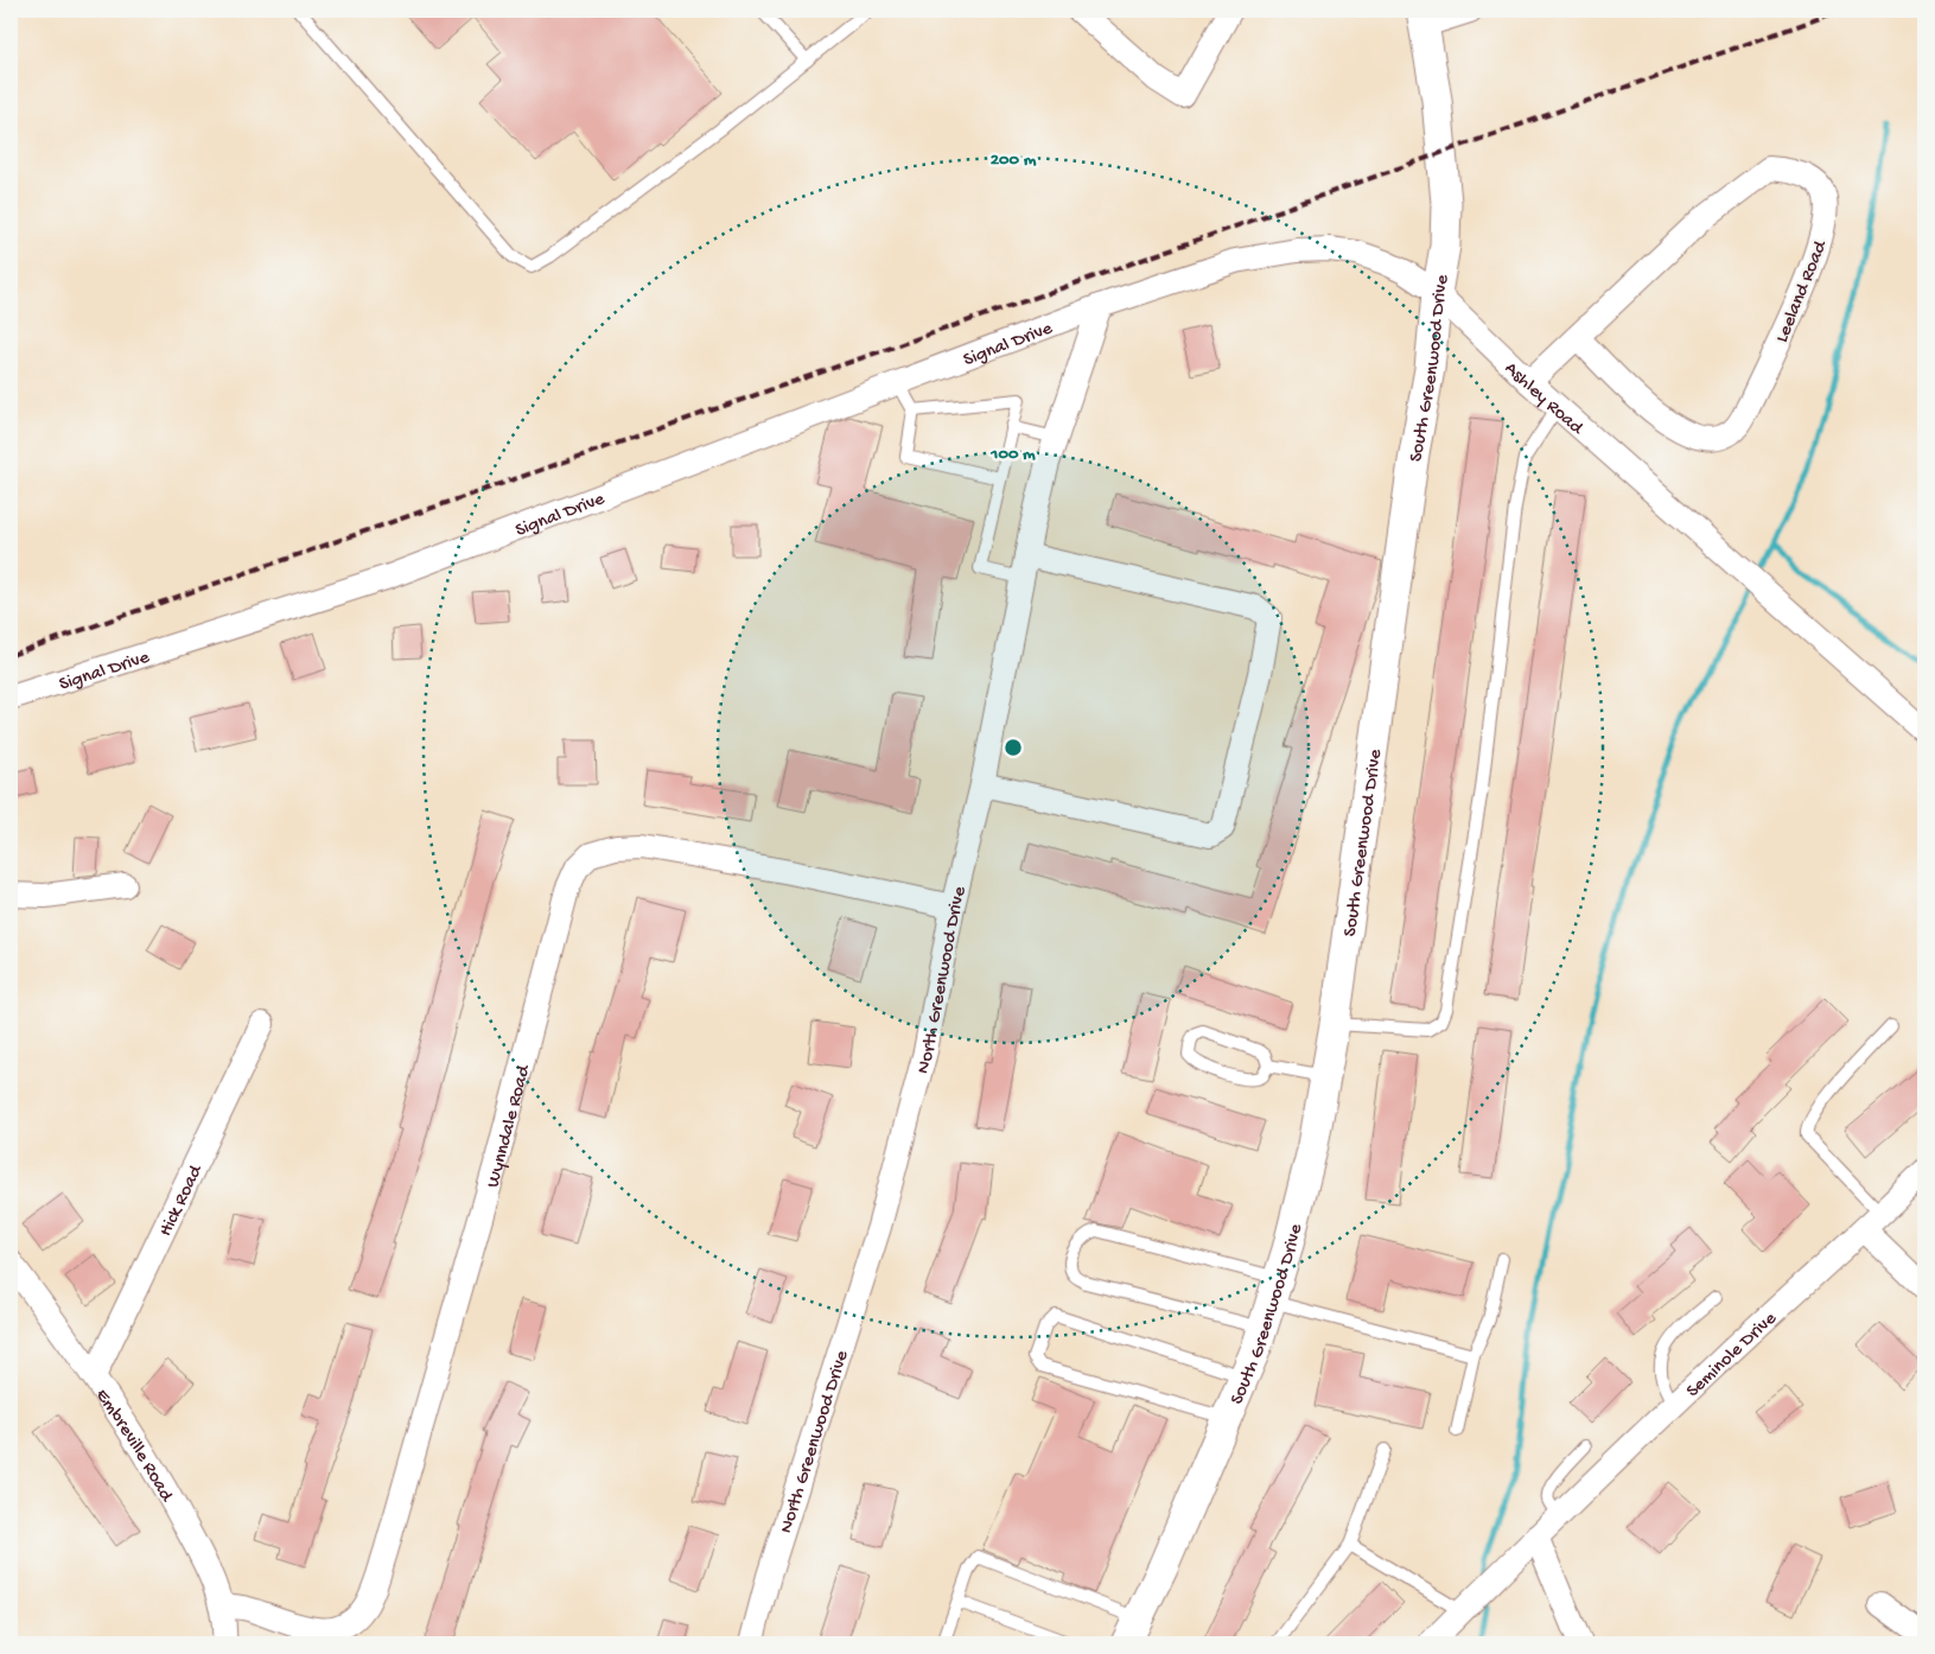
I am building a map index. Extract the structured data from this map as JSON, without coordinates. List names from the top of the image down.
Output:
{
  "streets": {
    "street": [
      "Leeland Road",
      "Signal Drive",
      "South Greenwood Drive",
      "Ashley Road",
      "North Greenwood Drive",
      "Wynndale Road",
      "Hick Road",
      "Seminole Drive",
      "Embreville Road"
    ]
  },
  "crossings": [
    ["Leeland Road", "Ashley Road"],
    ["Signal Drive", "Ashley Road"],
    ["Signal Drive", "North Greenwood Drive"],
    ["South Greenwood Drive", "Ashley Road"],
    ["Ashley Road", "North Greenwood Drive"],
    ["North Greenwood Drive", "Wynndale Road"],
    ["Wynndale Road", "Embreville Road"],
    ["Hick Road", "Embreville Road"]
  ],
  "rings": ["200 m", "100 m"]
}
